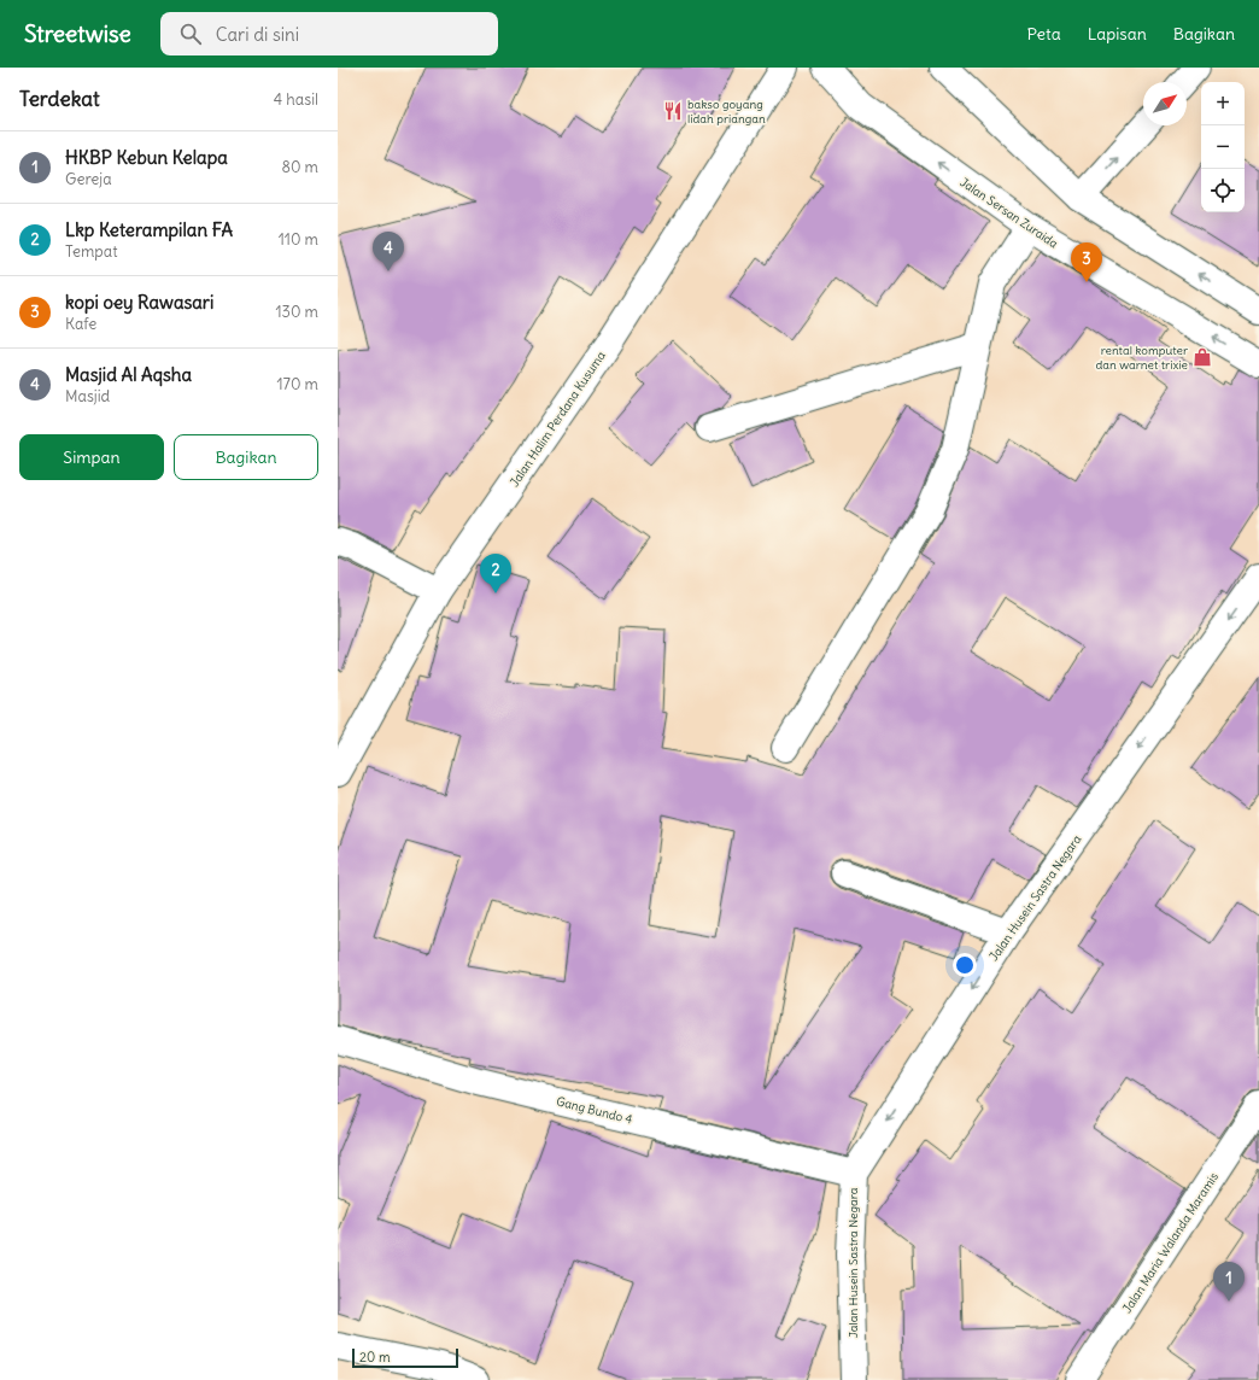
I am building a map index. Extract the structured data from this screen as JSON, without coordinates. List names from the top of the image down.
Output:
{
  "streets": {
    "street": [
      "Jalan Sersan Zuraida",
      "Jalan Halim Perdana Kusuma",
      "Jalan Husein Sastra Negara",
      "Gang Bundo 4",
      "Jalan Maria Walanda Maramis"
    ]
  },
  "crossings": [
    ["Jalan Husein Sastra Negara", "Gang Bundo 4"]
  ],
  "one_way": ["Jalan Husein Sastra Negara"],
  "places": {
    "restaurant": ["bakso goyang lidah priangan"],
    "shop": ["rental komputer dan warnet trixie"]
  },
  "scale_bar": "20 m",
  "north": "top right",
  "page": {
    "header": "Streetwise",
    "search": "Cari di sini",
    "nav": ["Peta", "Lapisan", "Bagikan"],
    "heading": ["Terdekat", "4 hasil"],
    "map_buttons": ["+", "−"],
    "list": [
      {
        "mark": "1",
        "name": "HKBP Kebun Kelapa",
        "note": "Gereja",
        "value": "80 m"
      },
      {
        "mark": "2",
        "name": "Lkp Keterampilan FA",
        "note": "Tempat",
        "value": "110 m"
      },
      {
        "mark": "3",
        "name": "kopi oey Rawasari",
        "note": "Kafe",
        "value": "130 m"
      },
      {
        "mark": "4",
        "name": "Masjid Al Aqsha",
        "note": "Masjid",
        "value": "170 m"
      }
    ],
    "pins": [
      "4",
      "3",
      "2",
      "1"
    ],
    "buttons": ["Simpan", "Bagikan"],
    "scale": "20 m"
  }
}
